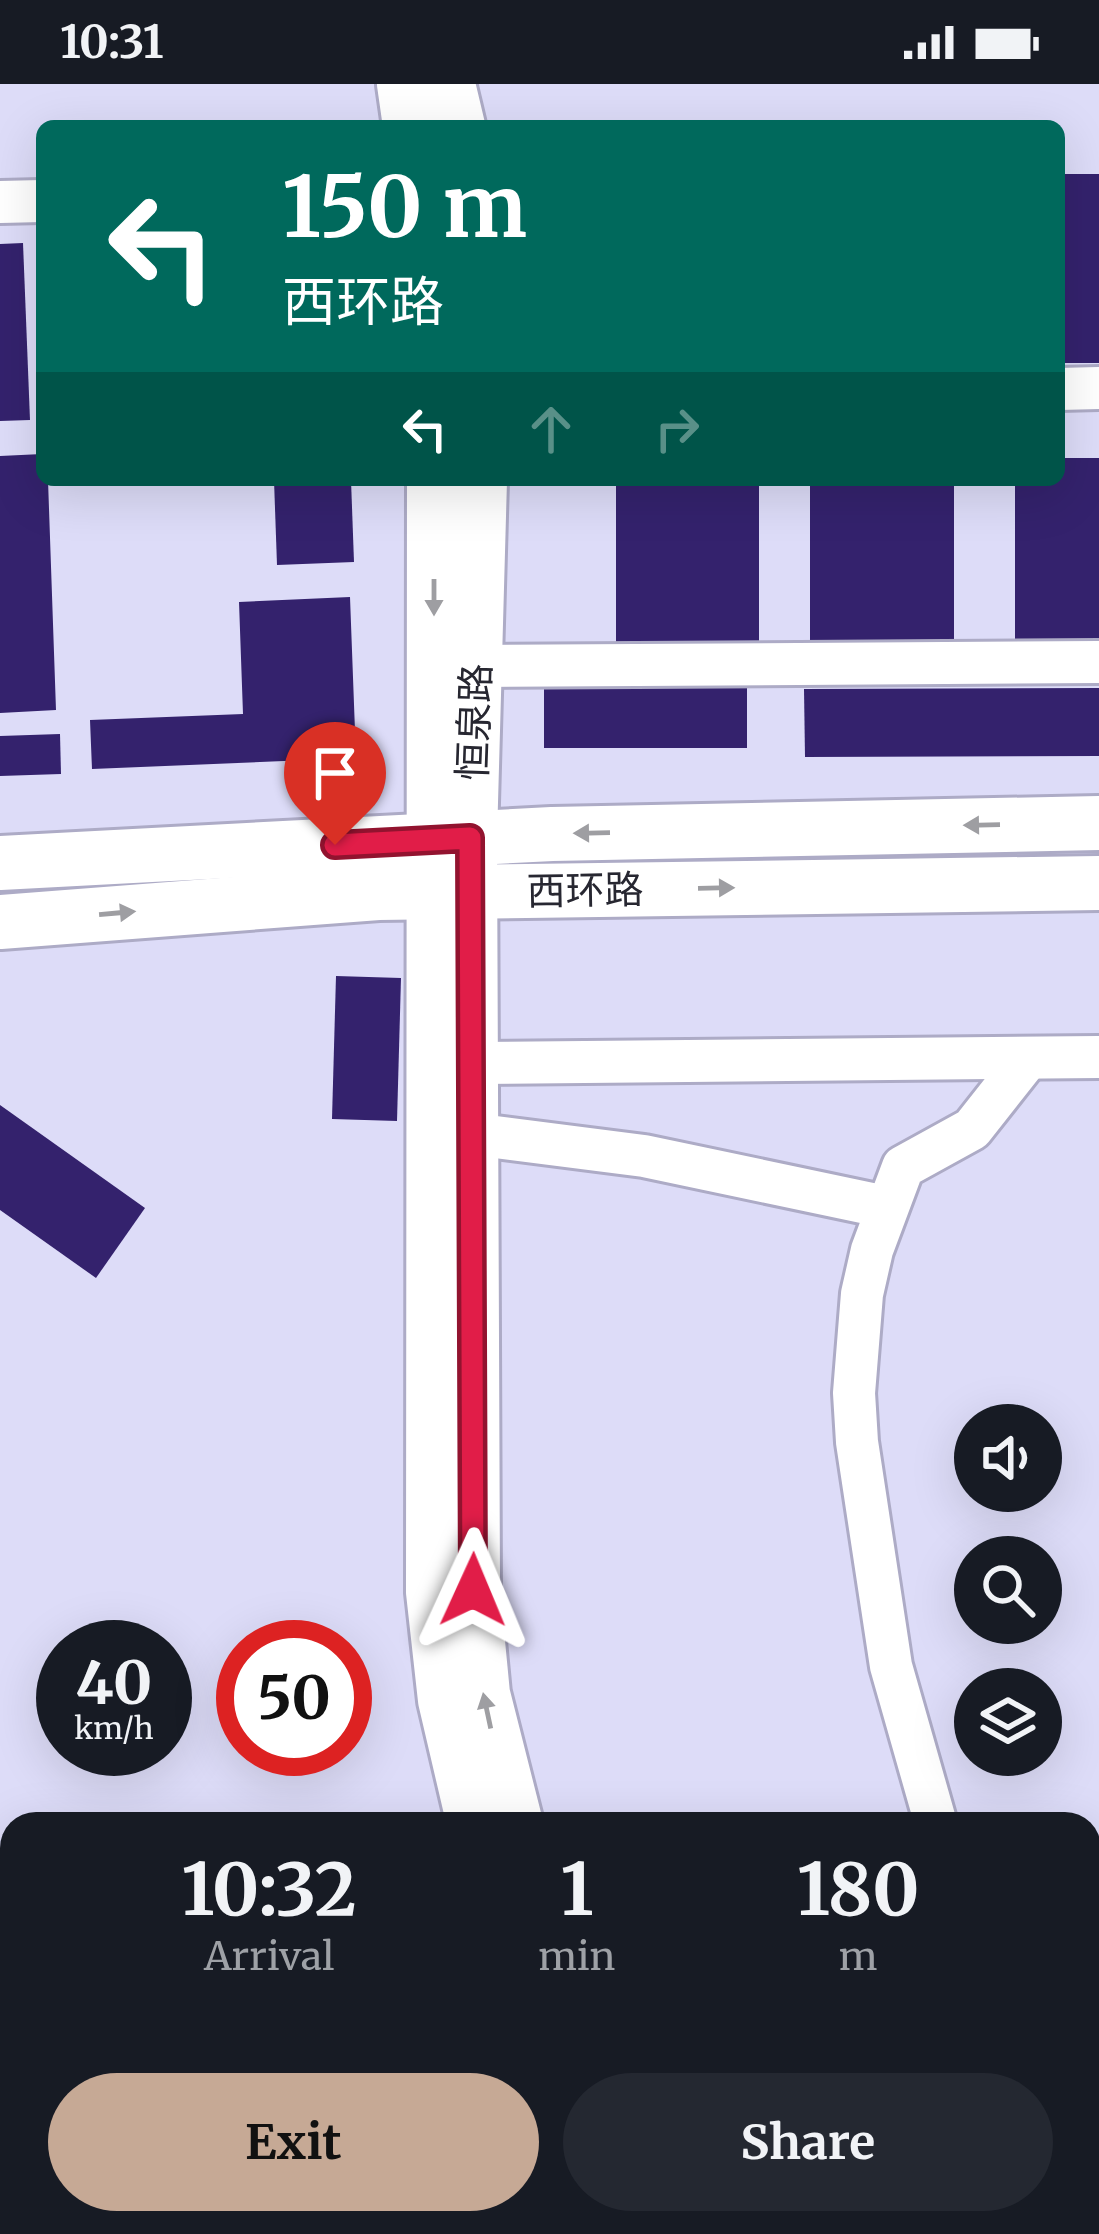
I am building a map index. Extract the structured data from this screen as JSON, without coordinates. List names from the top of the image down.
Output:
{
  "streets": {
    "main road": ["恒泉路", "西环路"]
  },
  "crossings": [
    ["恒泉路", "西环路"]
  ],
  "page": {
    "status": "10:31",
    "turn": ["150 m", "西环路"],
    "speed": "40 km/h",
    "limit": "50",
    "eta": [
      "10:32",
      "Arrival",
      "1",
      "min",
      "180",
      "m"
    ],
    "buttons": ["Exit", "Share"]
  }
}
